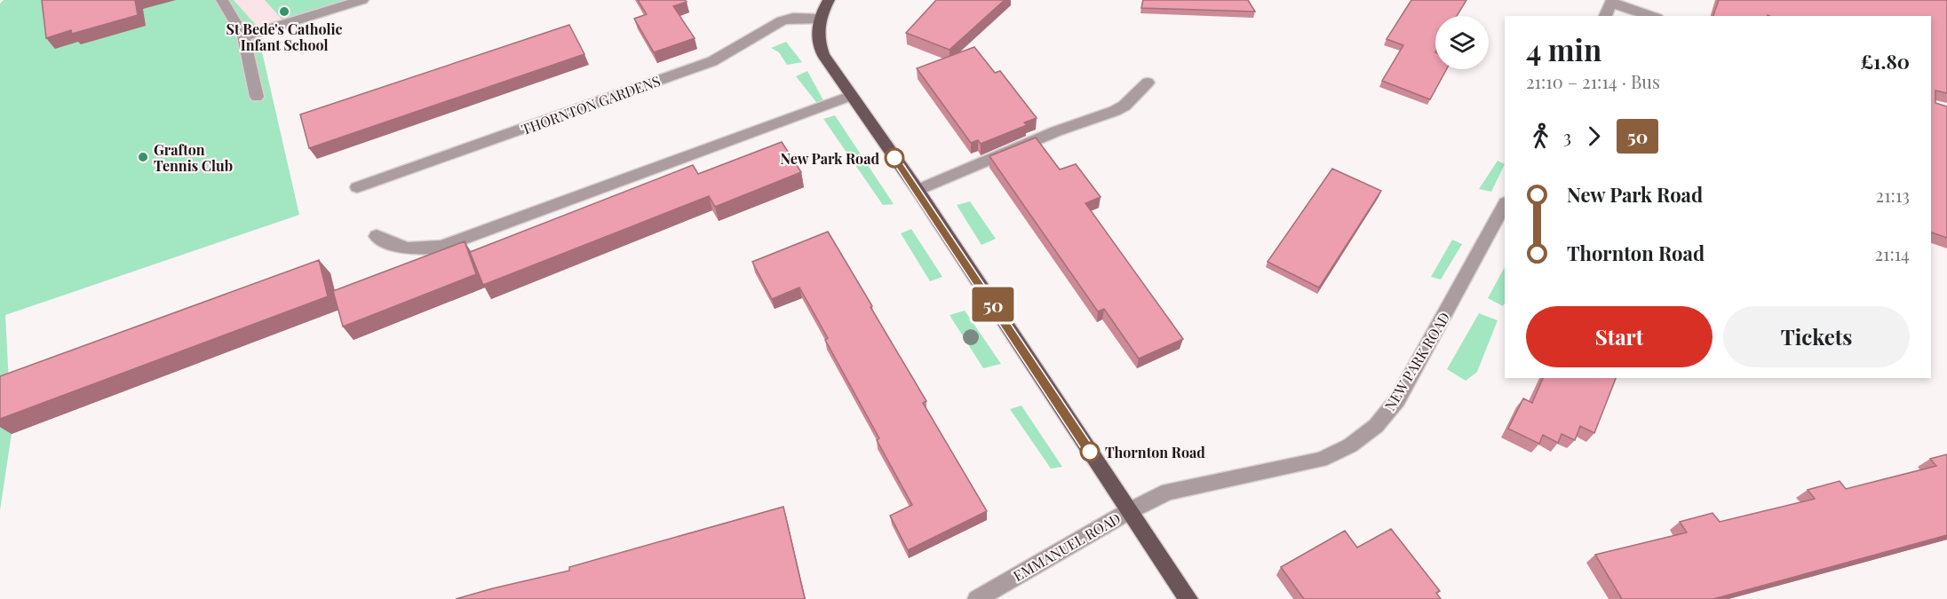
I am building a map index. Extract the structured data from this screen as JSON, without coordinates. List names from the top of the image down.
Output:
{
  "streets": {
    "street": ["THORNTON GARDENS", "NEW PARK ROAD", "EMMANUEL ROAD"]
  },
  "crossings": [
    ["NEW PARK ROAD", "EMMANUEL ROAD"]
  ],
  "places": [
    "St Bede's Catholic Infant School",
    "Grafton Tennis Club",
    "New Park Road",
    "Thornton Road"
  ],
  "lines": ["bus line 50"],
  "page": {
    "on_map": "50",
    "heading": ["4 min", "21:10 – 21:14 · Bus", "£1.80"],
    "legs": ["3", "50"],
    "list": [
      {
        "name": "New Park Road",
        "value": "21:13"
      },
      {
        "name": "Thornton Road",
        "value": "21:14"
      }
    ],
    "buttons": ["Start", "Tickets"]
  }
}
